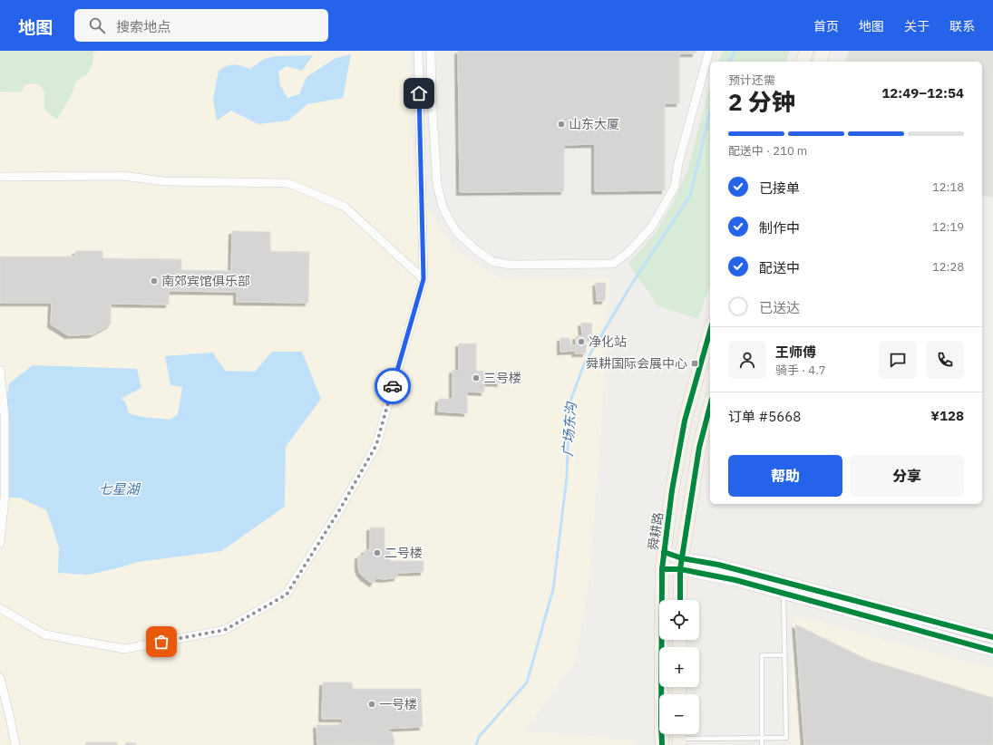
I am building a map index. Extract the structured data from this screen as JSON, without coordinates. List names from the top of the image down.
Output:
{
  "streets": {
    "main road": ["舜耕路"]
  },
  "water": ["广场东沟", "七星湖"],
  "places": {
    "other": [
      "山东大厦",
      "南郊宾馆俱乐部",
      "净化站",
      "三号楼",
      "二号楼",
      "一号楼"
    ],
    "transit": ["舜耕国际会展中心"]
  },
  "page": {
    "header": "地图",
    "search": "搜索地点",
    "nav": [
      "首页",
      "地图",
      "关于",
      "联系"
    ],
    "heading": ["2 分钟", "预计还需", "12:49–12:54"],
    "panel": [
      "王师傅",
      "骑手 · 4.7",
      "订单 #5668",
      "¥128"
    ],
    "bar": "配送中 · 210 m",
    "list": [
      ["已接单", "12:18"],
      ["制作中", "12:19"],
      ["配送中", "12:28"],
      "已送达"
    ],
    "buttons": ["帮助", "分享"],
    "map_buttons": ["+", "−"]
  }
}
